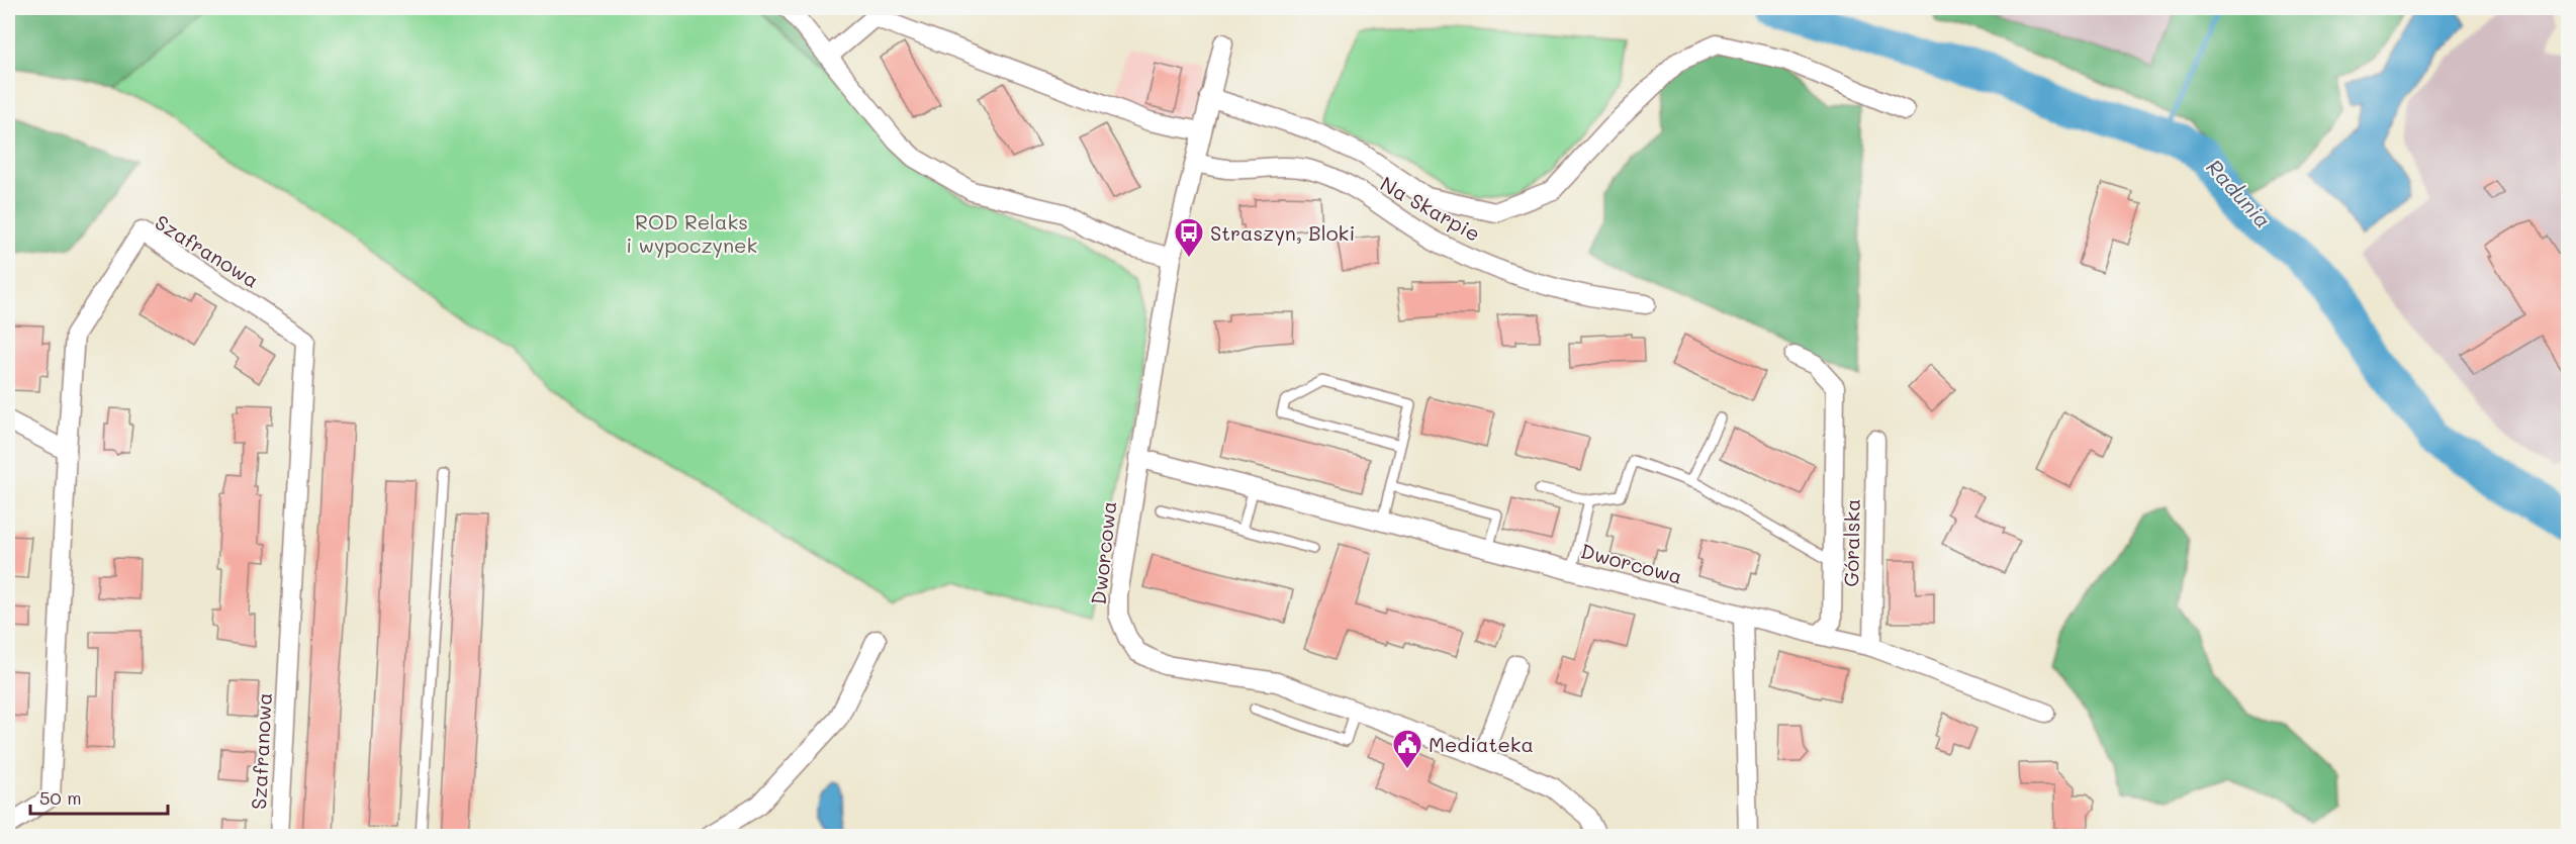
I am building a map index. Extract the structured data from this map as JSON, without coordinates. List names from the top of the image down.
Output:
{
  "streets": {
    "street": [
      "Na Skarpie",
      "Szafranowa",
      "Góralska",
      "Dworcowa"
    ]
  },
  "crossings": [
    ["Na Skarpie", "Dworcowa"]
  ],
  "water": ["Radunia"],
  "parks": ["ROD Relaks i wypoczynek"],
  "places": {
    "bus stop": ["Straszyn, Bloki"],
    "public building": ["Mediateka"]
  },
  "scale_bar": "50 m"
}
